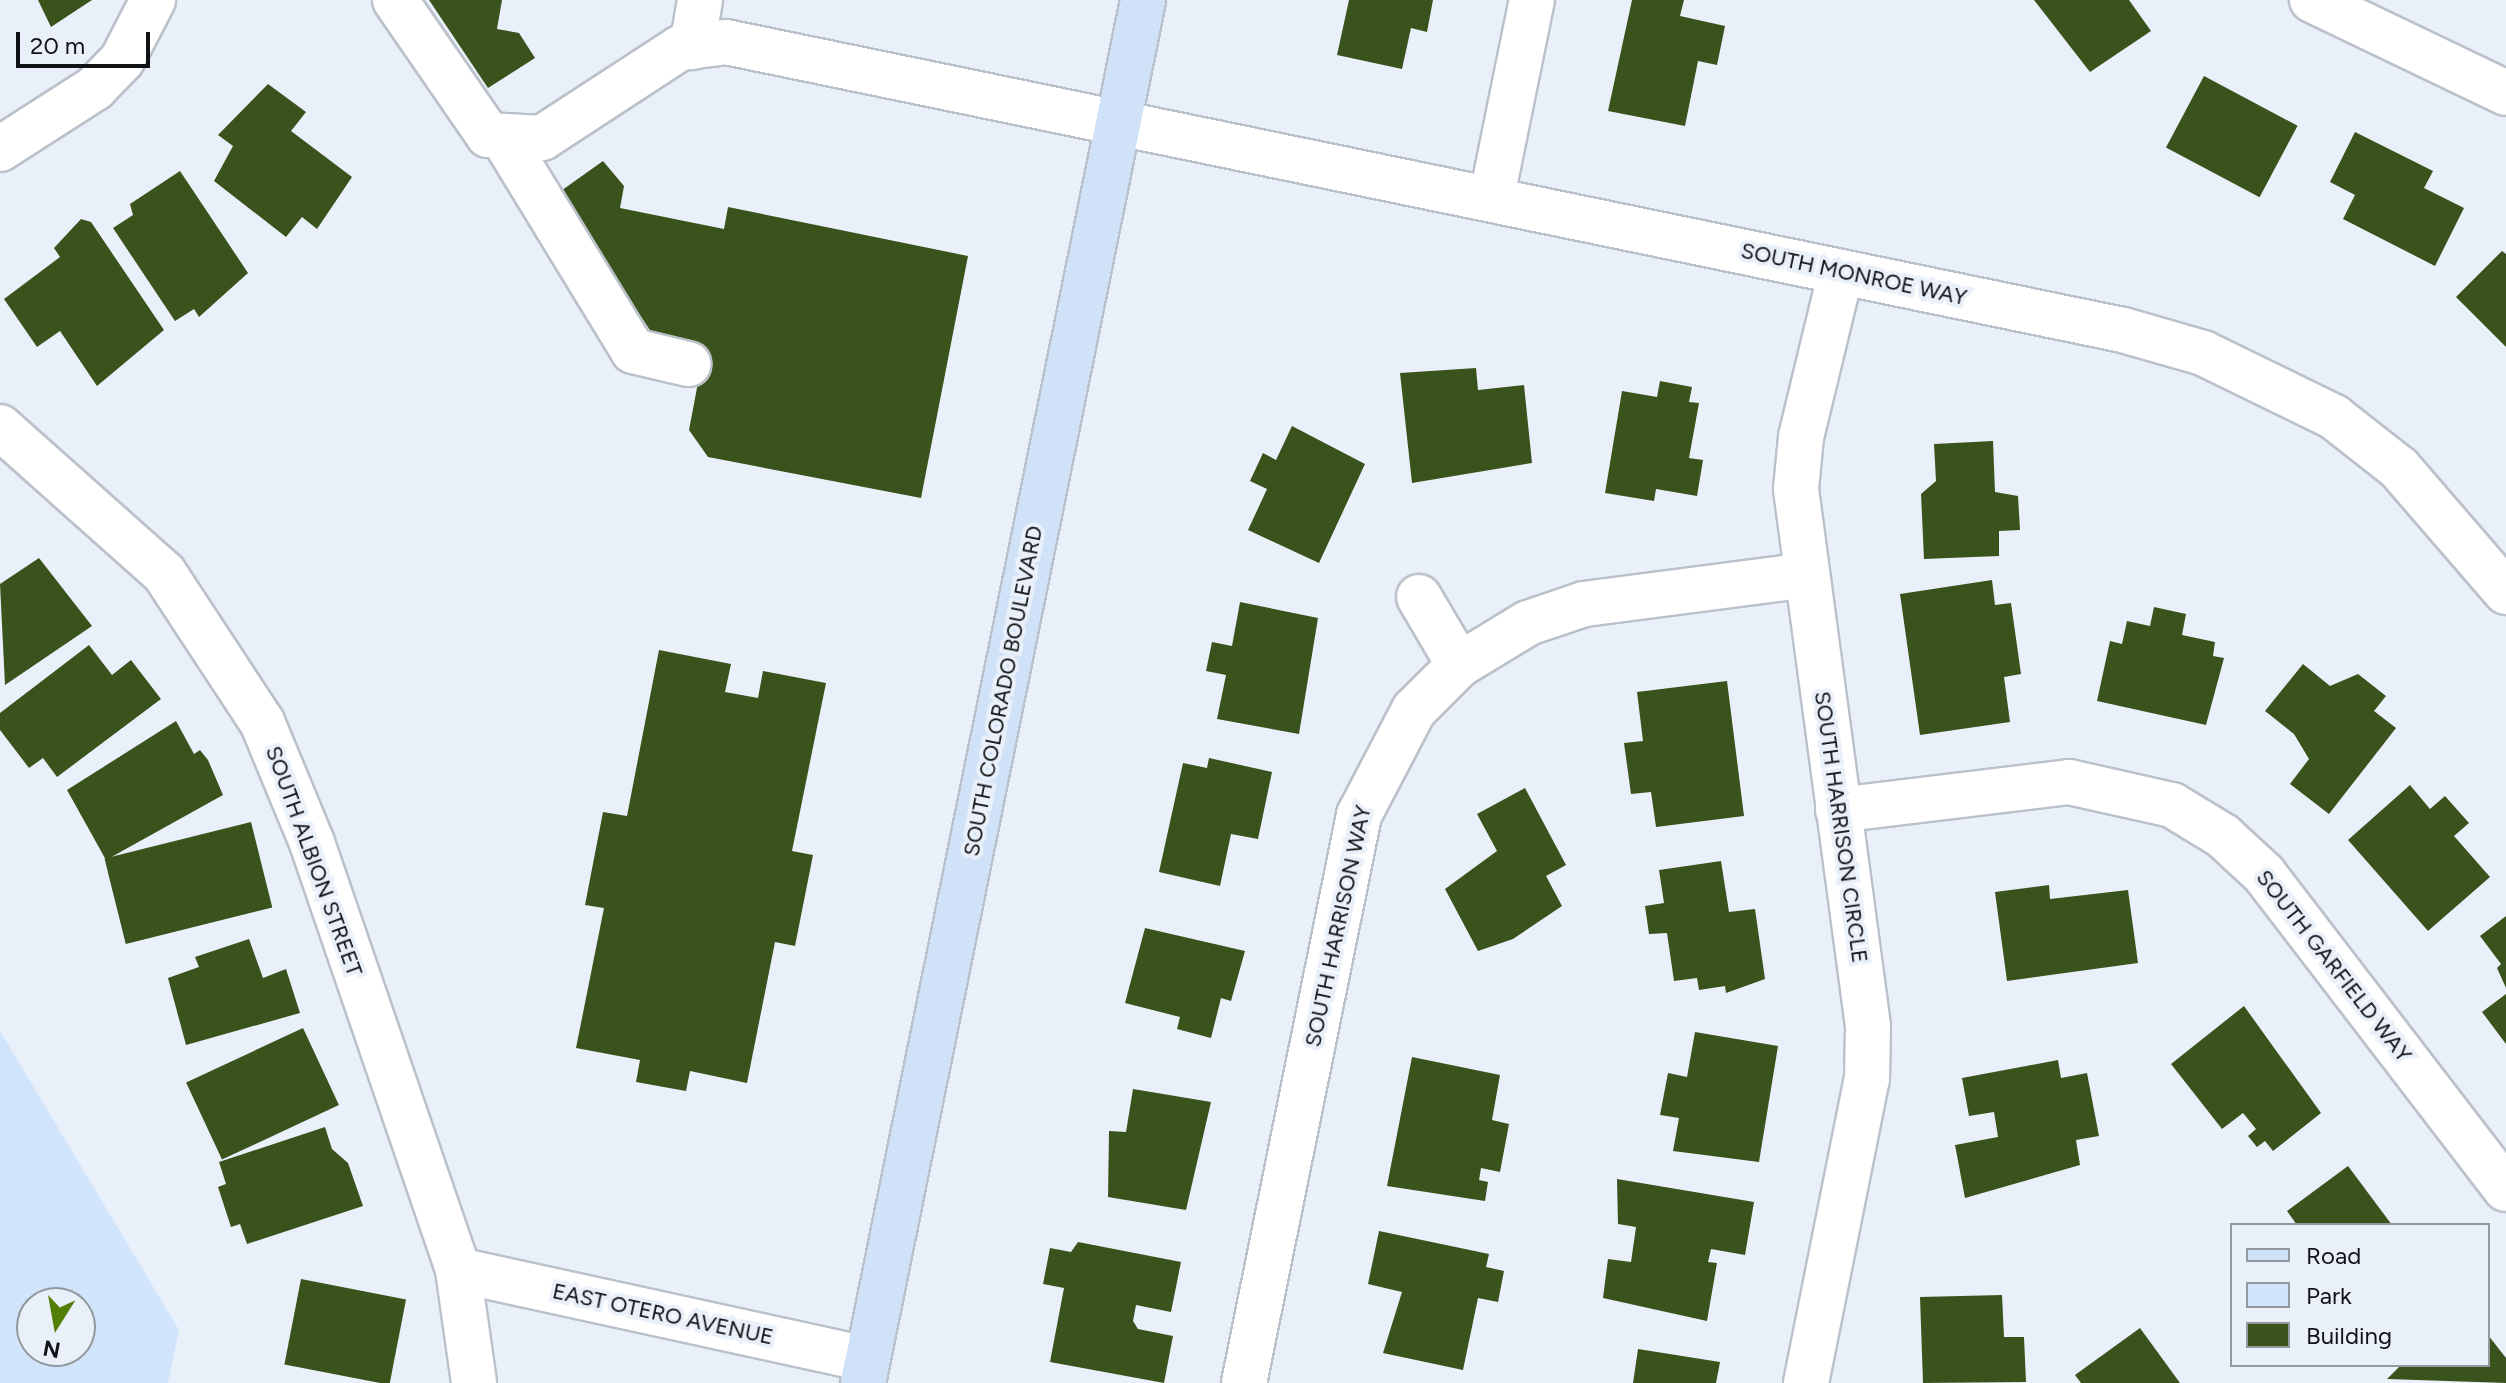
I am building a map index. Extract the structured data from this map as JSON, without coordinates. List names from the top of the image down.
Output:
{
  "streets": {
    "main road": ["SOUTH COLORADO BOULEVARD"],
    "street": [
      "SOUTH MONROE WAY",
      "SOUTH HARRISON CIRCLE",
      "SOUTH ALBION STREET",
      "SOUTH HARRISON WAY",
      "SOUTH GARFIELD WAY",
      "EAST OTERO AVENUE"
    ]
  },
  "crossings": [
    ["SOUTH MONROE WAY", "SOUTH COLORADO BOULEVARD"],
    ["SOUTH MONROE WAY", "SOUTH HARRISON CIRCLE"],
    ["SOUTH COLORADO BOULEVARD", "EAST OTERO AVENUE"],
    ["SOUTH HARRISON CIRCLE", "SOUTH HARRISON WAY"],
    ["SOUTH HARRISON CIRCLE", "SOUTH GARFIELD WAY"],
    ["SOUTH ALBION STREET", "EAST OTERO AVENUE"]
  ],
  "legend": ["Road", "Park", "Building"],
  "scale_bar": "20 m",
  "north": "bottom"
}
